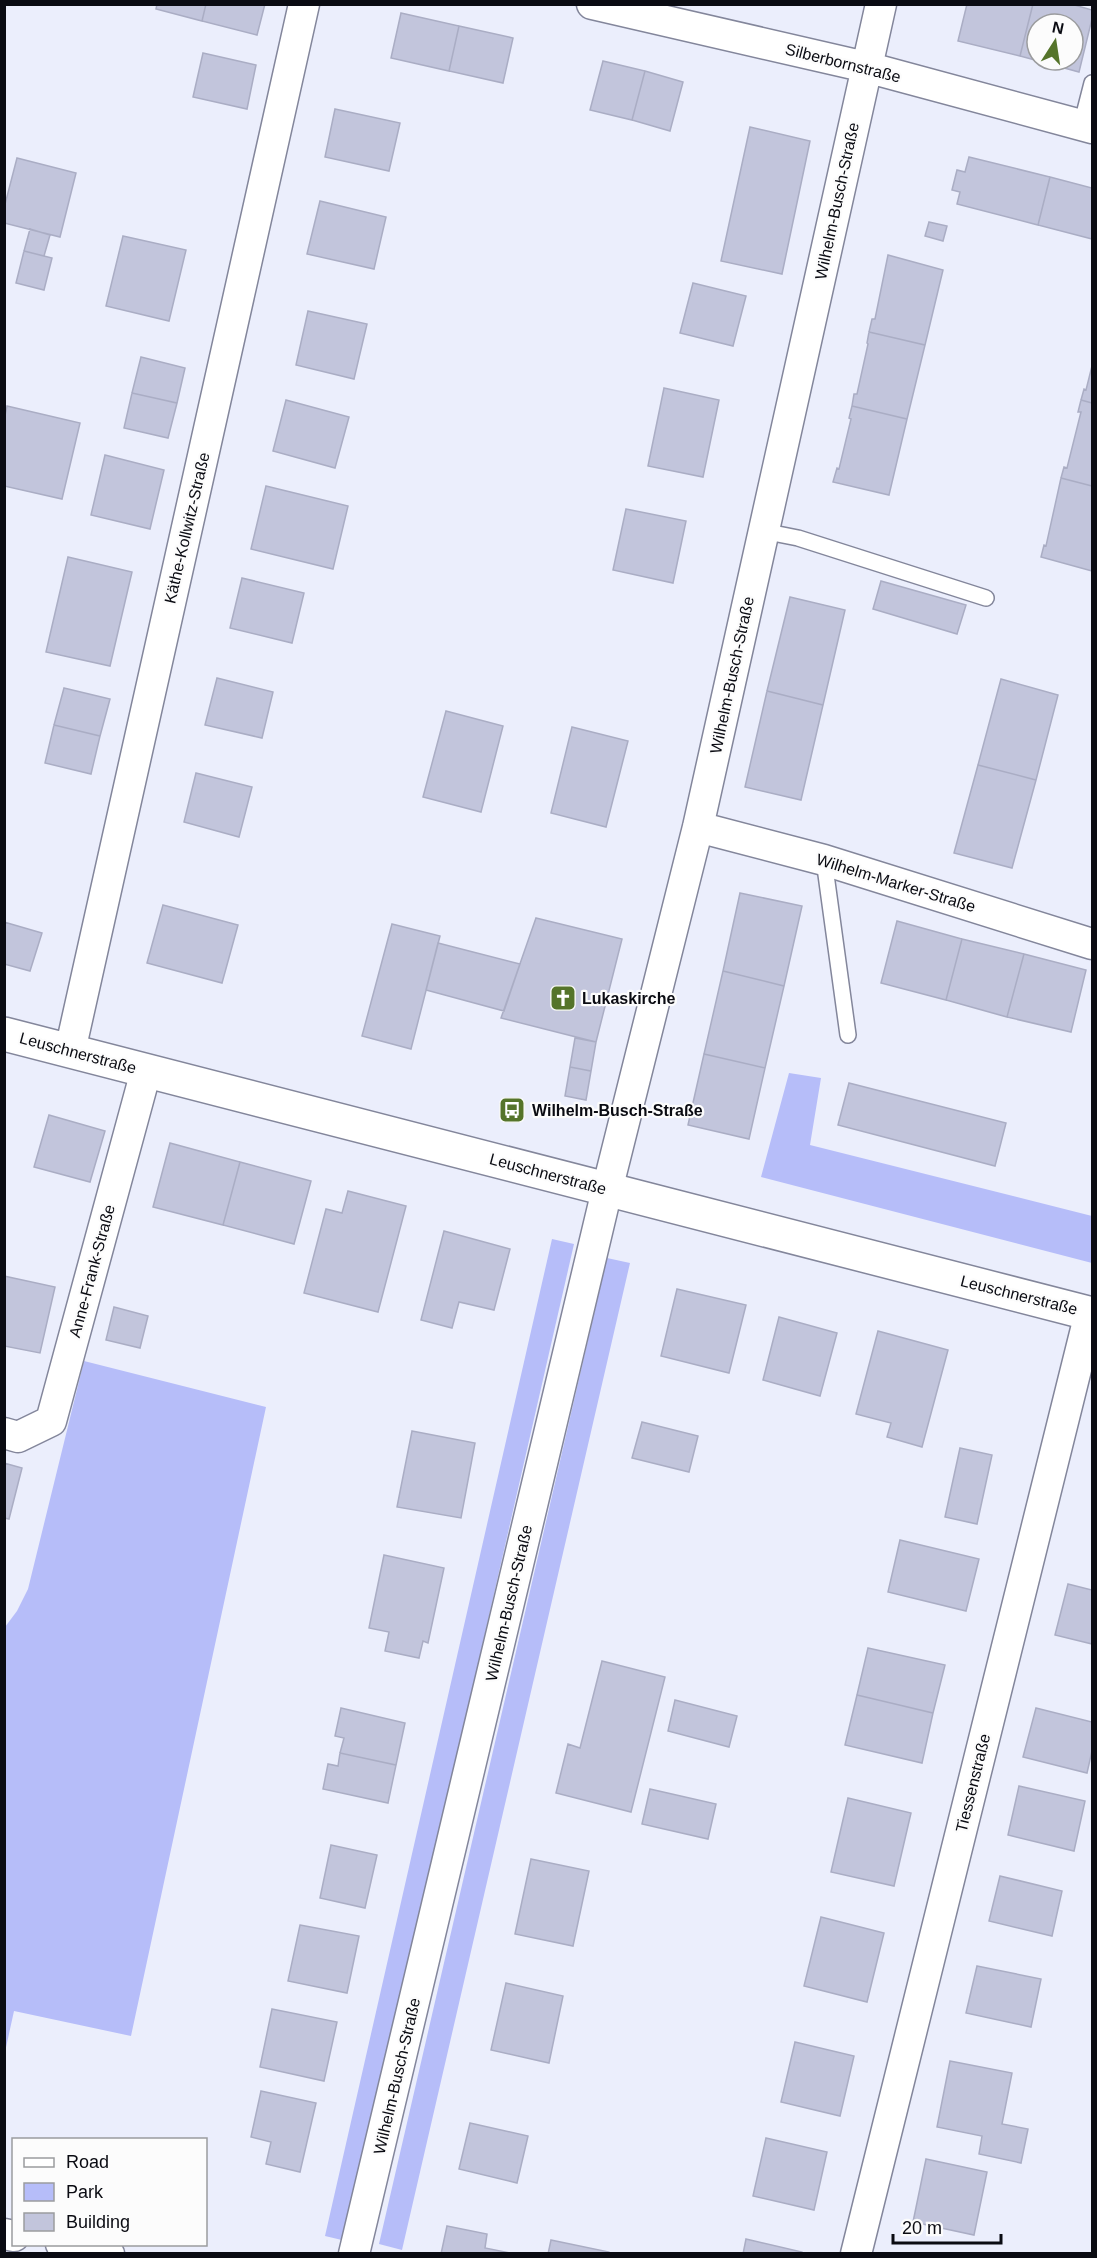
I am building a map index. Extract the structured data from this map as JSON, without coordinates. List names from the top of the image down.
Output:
{
  "streets": {
    "main road": ["Leuschnerstraße"],
    "street": [
      "Silberbornstraße",
      "Wilhelm-Busch-Straße",
      "Käthe-Kollwitz-Straße",
      "Wilhelm-Marker-Straße",
      "Anne-Frank-Straße",
      "Tiessenstraße"
    ]
  },
  "crossings": [
    ["Silberbornstraße", "Wilhelm-Busch-Straße"],
    ["Wilhelm-Busch-Straße", "Wilhelm-Marker-Straße"],
    ["Wilhelm-Busch-Straße", "Leuschnerstraße"],
    ["Käthe-Kollwitz-Straße", "Leuschnerstraße"],
    ["Leuschnerstraße", "Anne-Frank-Straße"],
    ["Leuschnerstraße", "Tiessenstraße"]
  ],
  "places": {
    "church": ["Lukaskirche"],
    "bus stop": ["Wilhelm-Busch-Straße"]
  },
  "legend": ["Road", "Park", "Building"],
  "scale_bar": "20 m",
  "north": "top"
}
